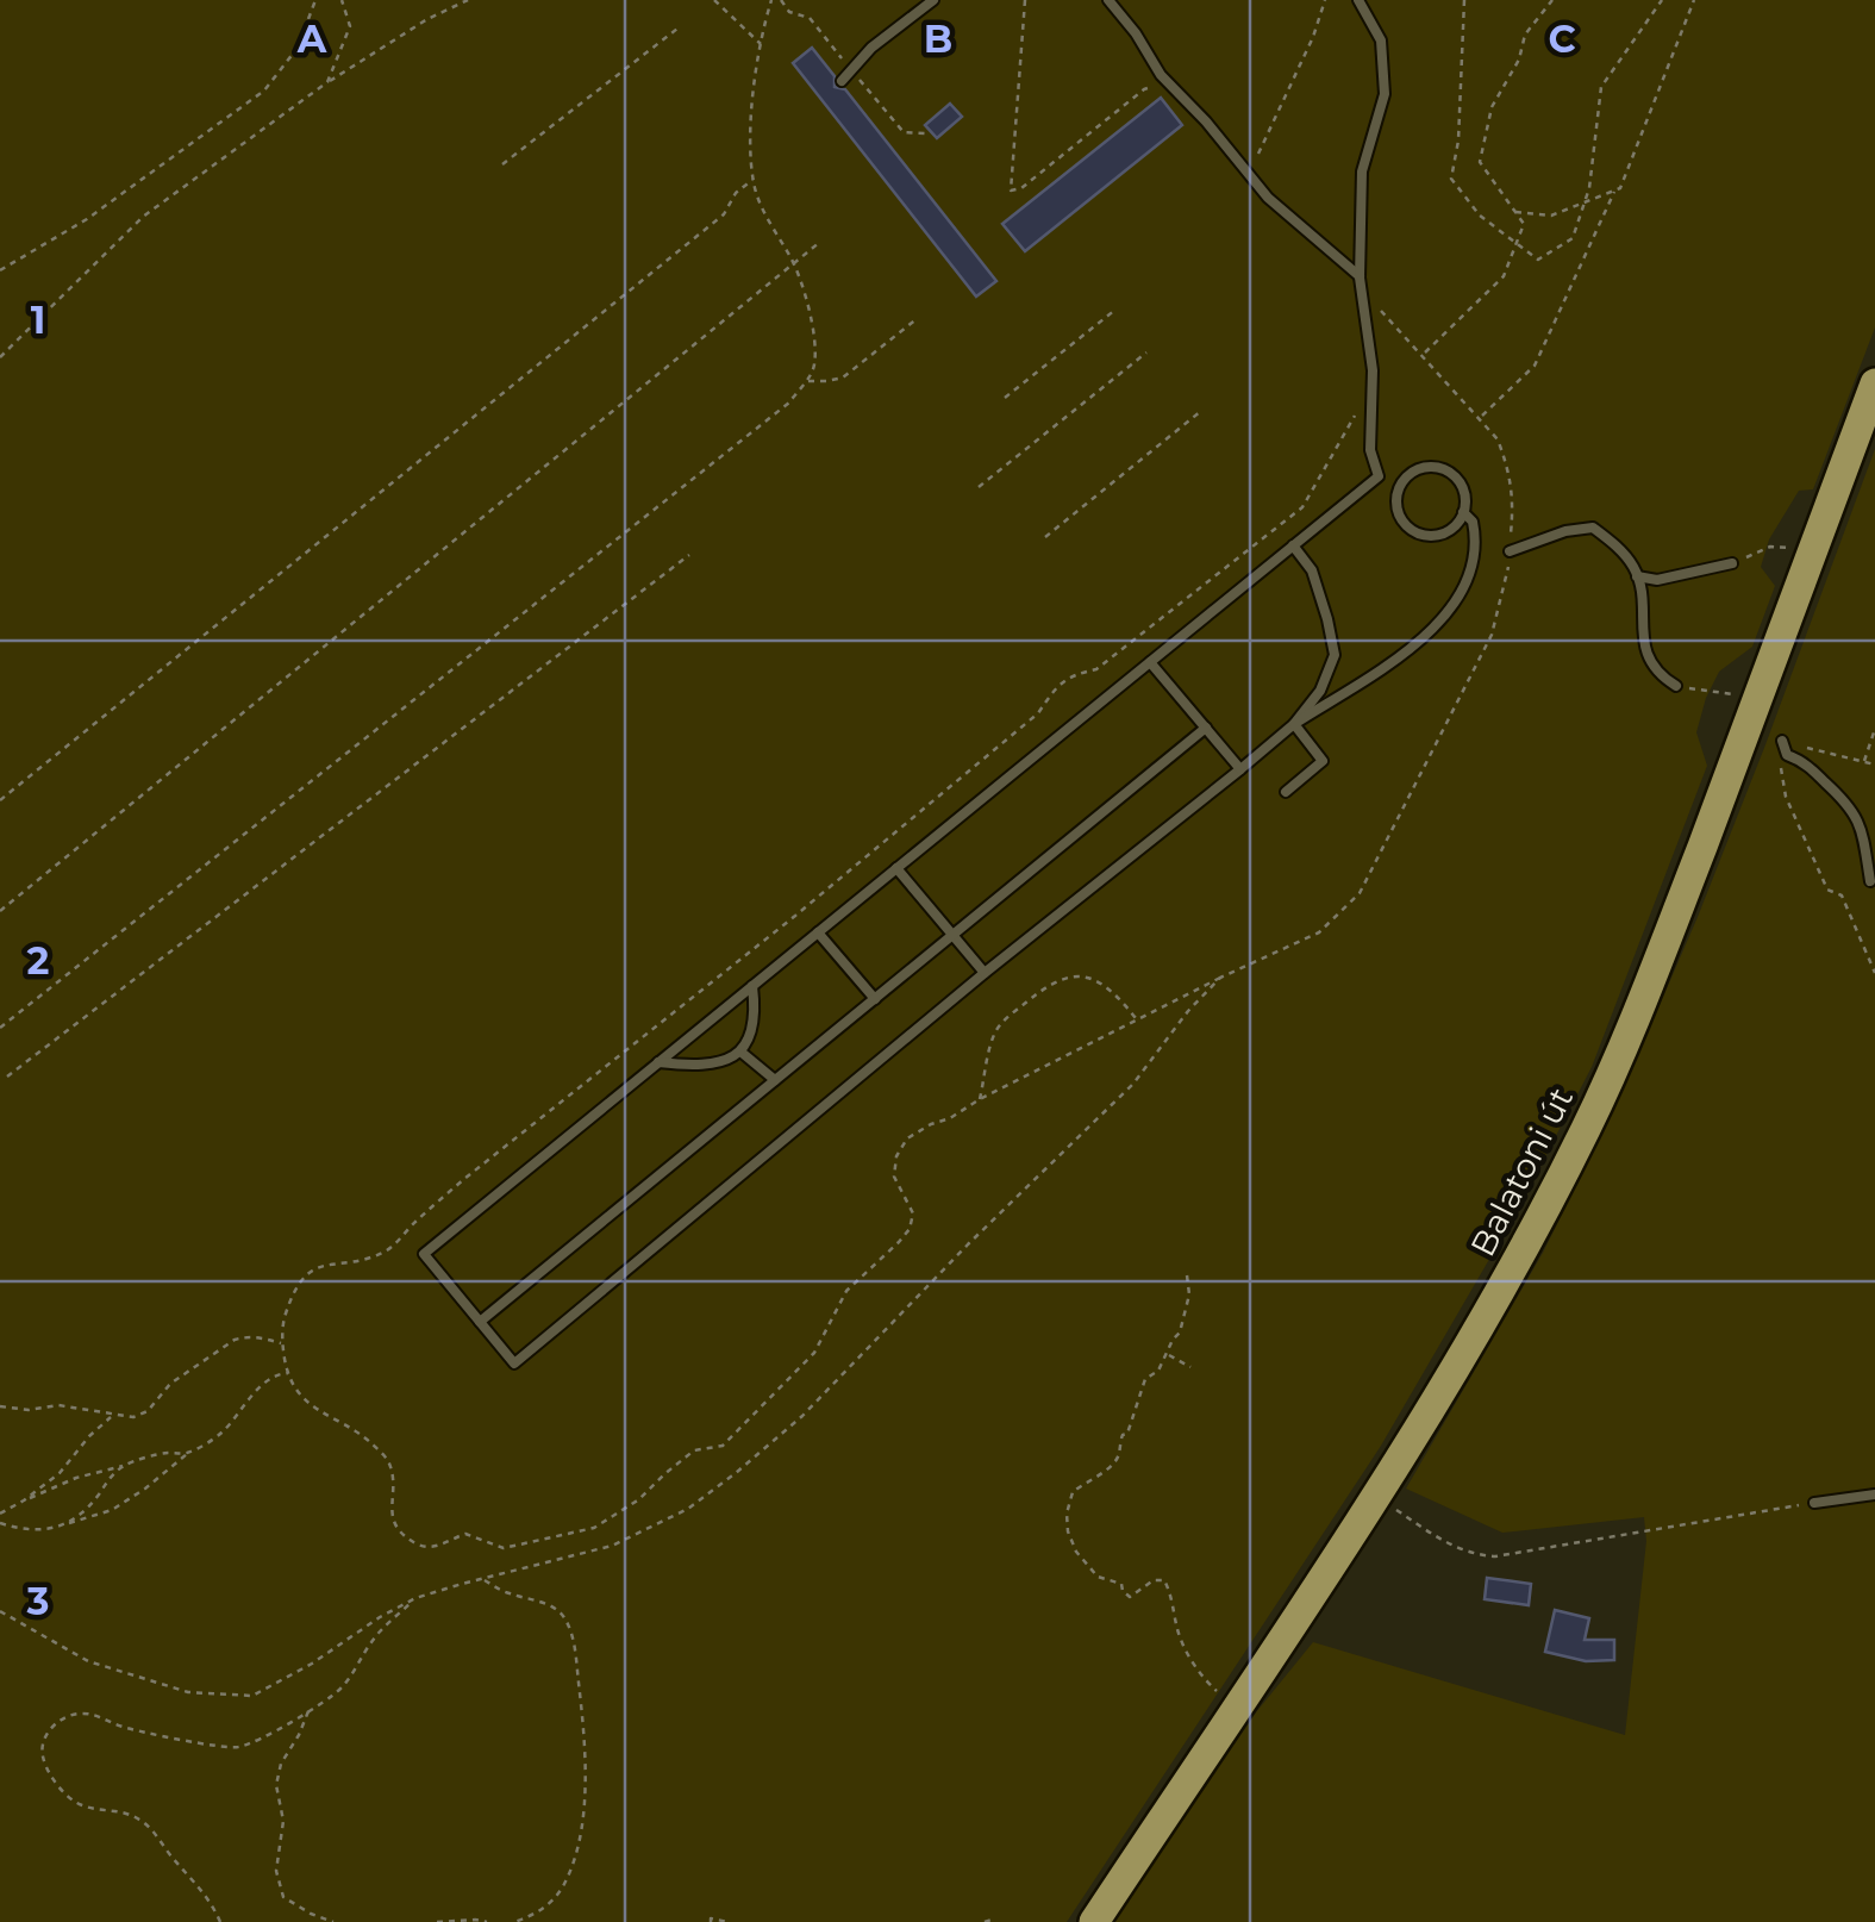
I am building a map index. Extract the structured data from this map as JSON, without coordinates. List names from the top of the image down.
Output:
{
  "streets": {
    "main road": ["Balatoni út"]
  },
  "grid": {
    "columns": ["A", "B", "C"],
    "rows": ["1", "2", "3"]
  }
}
